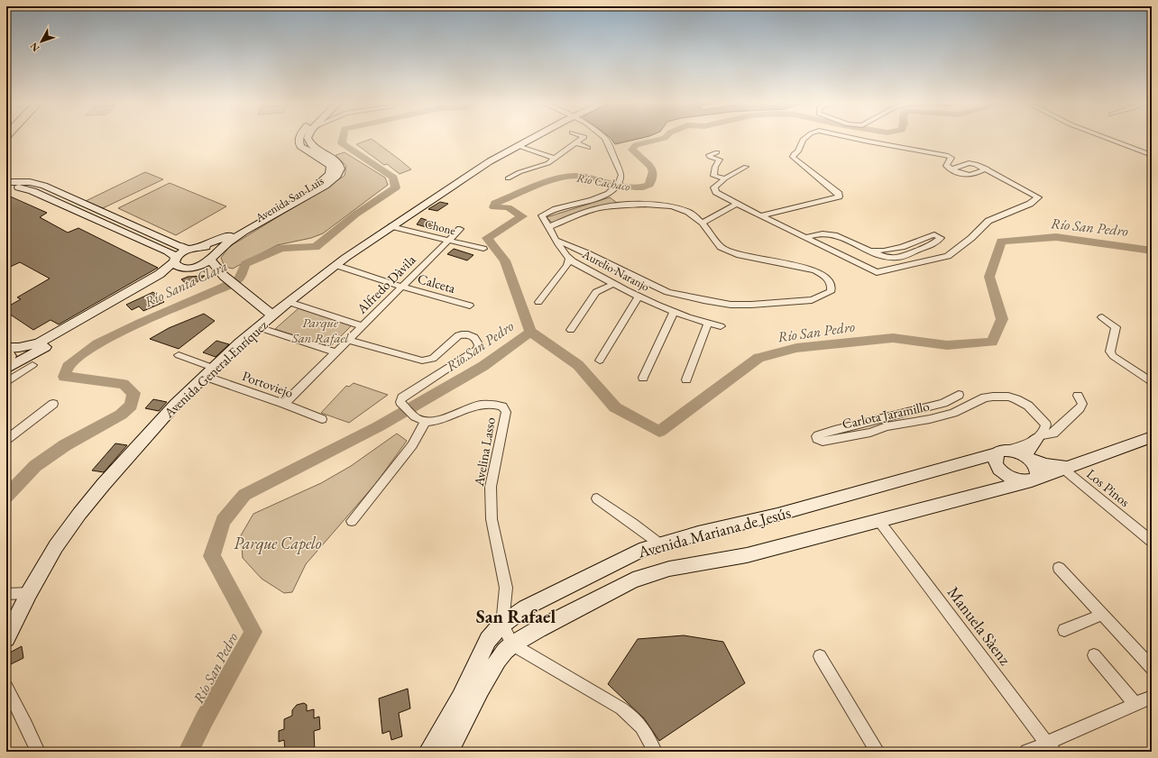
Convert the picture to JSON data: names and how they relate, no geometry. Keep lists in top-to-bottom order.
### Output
{
  "streets": {
    "street": [
      "Avenida San Luis",
      "Chone",
      "Aurelio Naranjo",
      "Calceta",
      "Alfredo Dàvila",
      "Avenida General Enríquez",
      "Portoviejo",
      "Carlota Jaramillo",
      "Avelina Lasso",
      "Los Pinos",
      "Avenida Mariana de Jesús",
      "Manuela Sàenz"
    ]
  },
  "crossings": [
    ["Chone", "Alfredo Dàvila"],
    ["Chone", "Avenida General Enríquez"],
    ["Calceta", "Alfredo Dàvila"],
    ["Calceta", "Avenida General Enríquez"],
    ["Alfredo Dàvila", "Portoviejo"],
    ["Alfredo Dàvila", "Avelina Lasso"],
    ["Avenida General Enríquez", "Portoviejo"],
    ["Avelina Lasso", "Avenida Mariana de Jesús"],
    ["Los Pinos", "Avenida Mariana de Jesús"],
    ["Avenida Mariana de Jesús", "Manuela Sàenz"]
  ],
  "districts": ["San Rafael"],
  "water": ["Río Cachaco", "Río San Pedro", "Río Santa Clara"],
  "parks": ["Parque San Rafael", "Parque Capelo"],
  "north": "bottom left"
}
